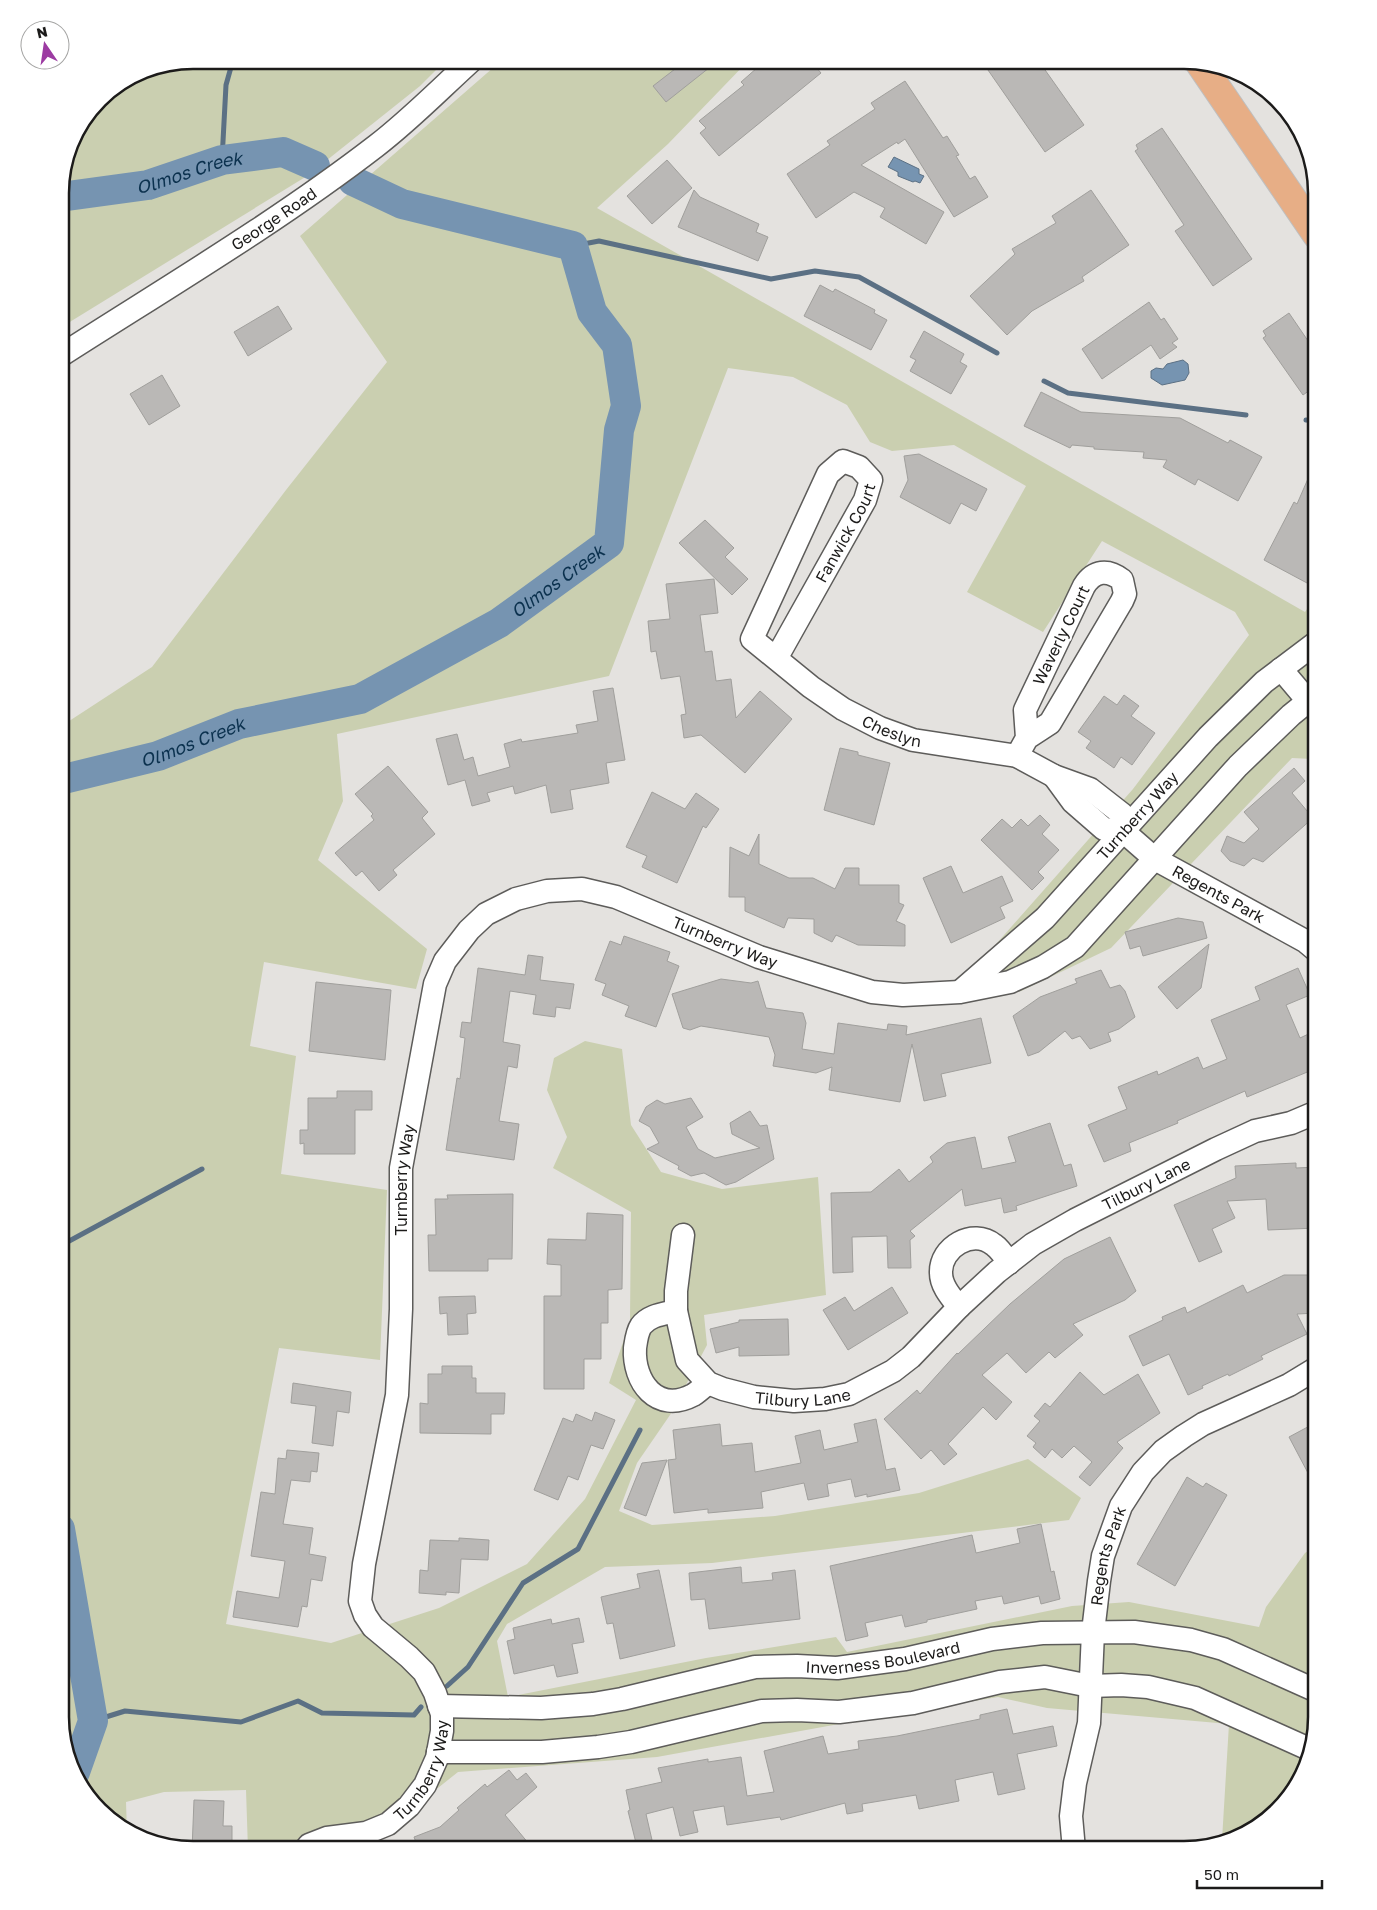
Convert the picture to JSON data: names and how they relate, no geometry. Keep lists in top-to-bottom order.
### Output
{
  "streets": {
    "street": [
      "George Road",
      "Fanwick Court",
      "Waverly Court",
      "Cheslyn",
      "Turnberry Way",
      "Regents Park",
      "Tilbury Lane",
      "Inverness Boulevard"
    ]
  },
  "crossings": [
    ["Fanwick Court", "Cheslyn"],
    ["Waverly Court", "Cheslyn"],
    ["Cheslyn", "Turnberry Way"],
    ["Cheslyn", "Regents Park"],
    ["Turnberry Way", "Regents Park"],
    ["Turnberry Way", "Inverness Boulevard"],
    ["Regents Park", "Inverness Boulevard"]
  ],
  "water": ["Olmos Creek"],
  "scale_bar": "50 m",
  "north": "top"
}
